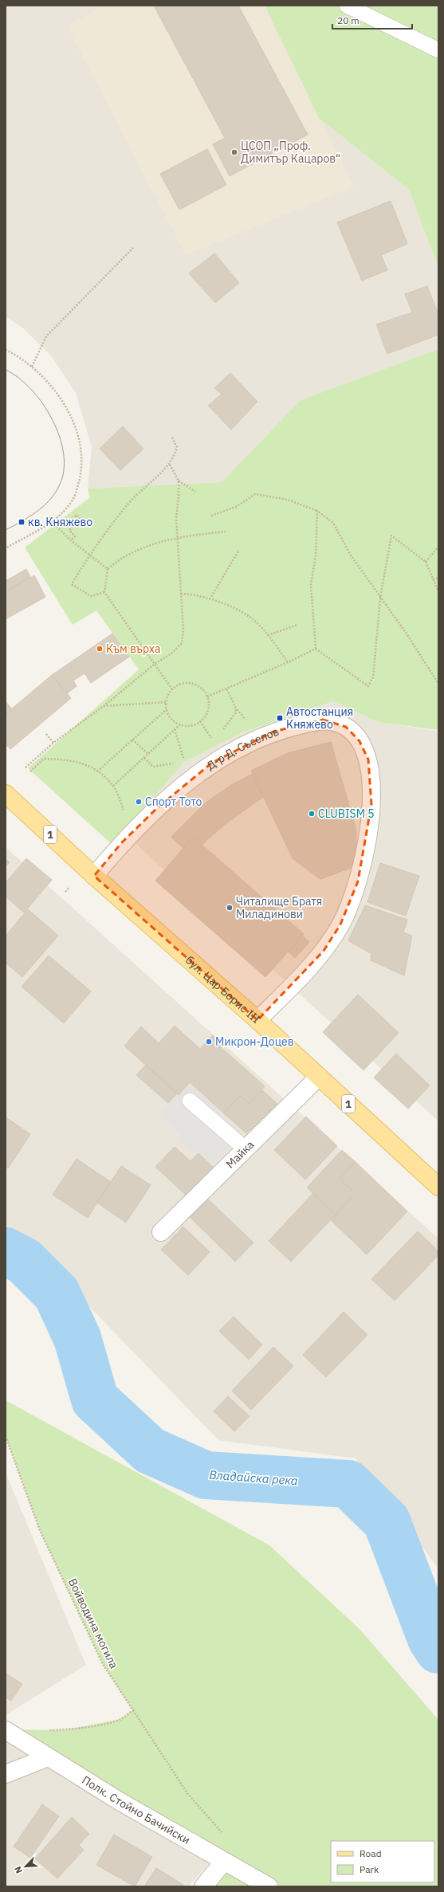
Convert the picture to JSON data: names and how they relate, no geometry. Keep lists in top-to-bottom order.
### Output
{
  "streets": {
    "main road": ["1", "бул. Цар Борис III"],
    "street": ["Д-р Д. Съселов", "Майка", "Полк. Стойно Бачийски"],
    "path": ["Войводина могила"]
  },
  "crossings": [
    ["Д-р Д. Съселов", "бул. Цар Борис III"],
    ["бул. Цар Борис III", "Майка"]
  ],
  "water": ["Владайска река"],
  "places": {
    "other": [
      "ЦСОП „Проф. Димитър Кацаров“",
      "Към върха",
      "Спорт Тото",
      "CLUBISM 5",
      "Читалище Братя Миладинови",
      "Микрон-Доцев"
    ],
    "transit": ["кв. Княжево", "Автостанция Княжево"]
  },
  "legend": ["Road", "Park"],
  "scale_bar": "20 m",
  "north": "bottom left"
}
